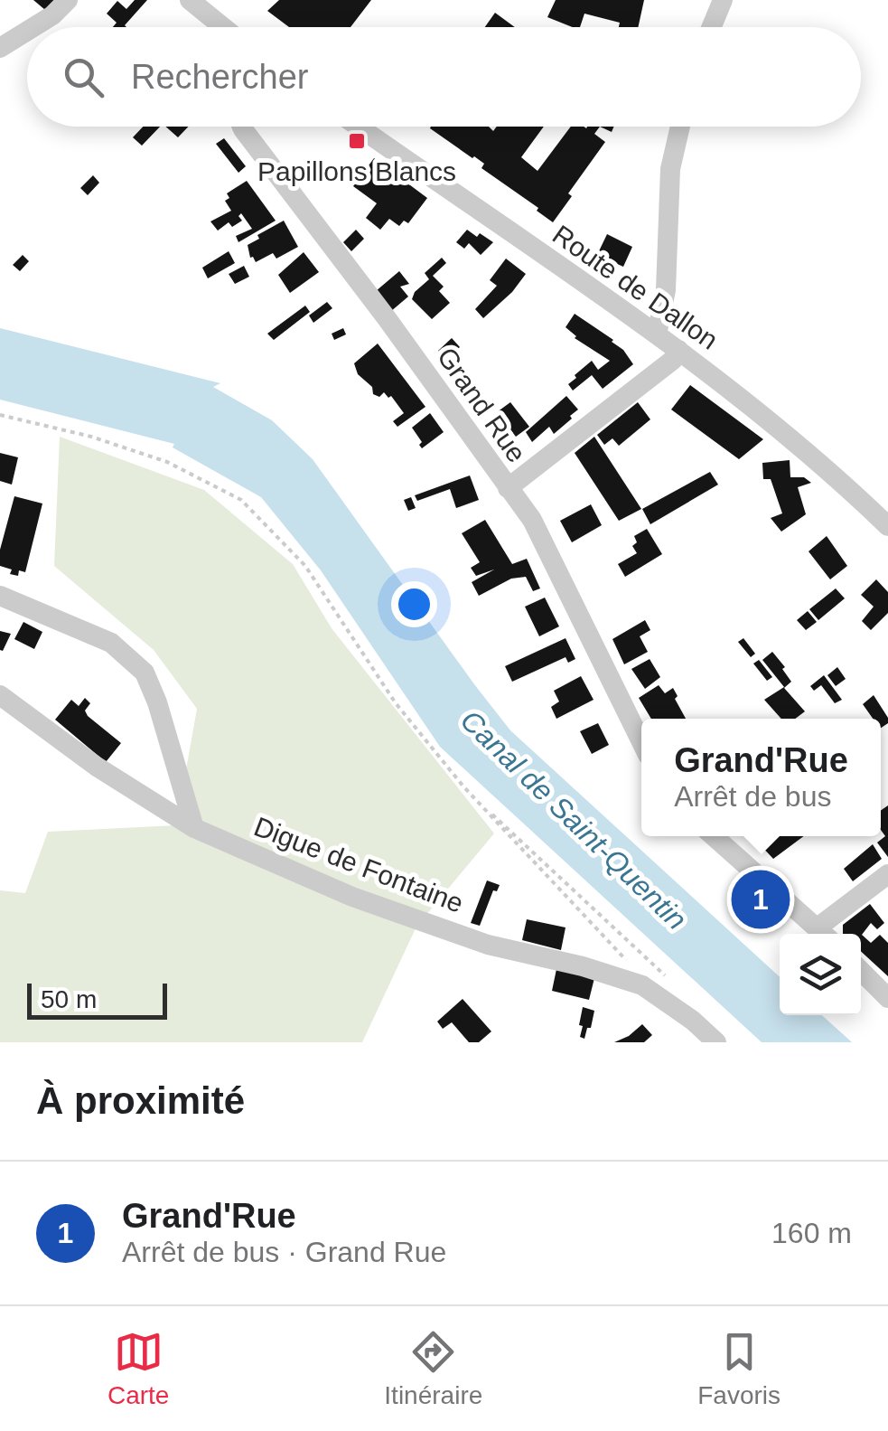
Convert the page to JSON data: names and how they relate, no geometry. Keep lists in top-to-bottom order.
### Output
{
  "streets": {
    "street": ["Route de Dallon", "Grand Rue", "Digue de Fontaine"]
  },
  "water": ["Canal de Saint-Quentin"],
  "places": {
    "transit": ["Papillons Blancs"]
  },
  "scale_bar": "50 m",
  "page": {
    "search": "Rechercher",
    "popup": ["Grand'Rue", "Arrêt de bus"],
    "pins": "1",
    "scale": "50 m",
    "heading": "À proximité",
    "list": [
      {
        "mark": "1",
        "name": "Grand'Rue",
        "note": "Arrêt de bus · Grand Rue",
        "value": "160 m"
      }
    ],
    "nav": ["Carte", "Itinéraire", "Favoris"]
  }
}
